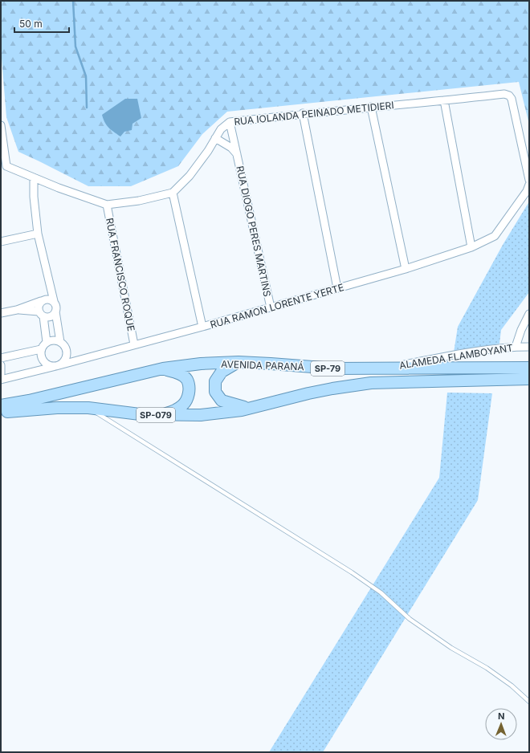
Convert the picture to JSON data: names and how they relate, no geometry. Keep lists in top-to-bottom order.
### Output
{
  "streets": {
    "main road": ["AVENIDA PARANÁ", "SP-79", "SP-079"],
    "street": [
      "RUA IOLANDA PEINADO METIDIERI",
      "RUA DIOGO PERES MARTINS",
      "RUA FRANCISCO ROQUE",
      "RUA RAMON LORENTE YERTE",
      "ALAMEDA FLAMBOYANT"
    ]
  },
  "crossings": [
    ["RUA IOLANDA PEINADO METIDIERI", "RUA DIOGO PERES MARTINS"],
    ["RUA DIOGO PERES MARTINS", "RUA RAMON LORENTE YERTE"],
    ["RUA FRANCISCO ROQUE", "RUA RAMON LORENTE YERTE"],
    ["ALAMEDA FLAMBOYANT", "AVENIDA PARANÁ"],
    ["SP-79", "SP-079"]
  ],
  "scale_bar": "50 m",
  "north": "top"
}
